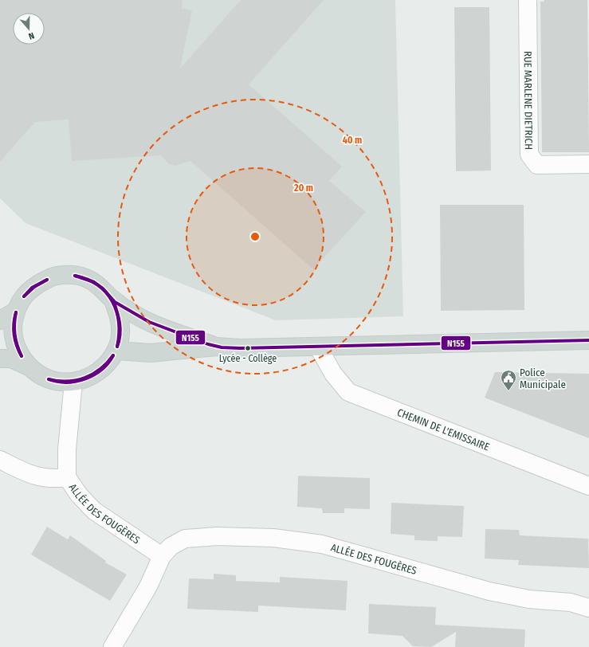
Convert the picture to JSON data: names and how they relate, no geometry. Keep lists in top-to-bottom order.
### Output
{
  "streets": {
    "street": ["RUE MARLENE DIETRICH", "CHEMIN DE L'EMISSAIRE", "ALLÉE DES FOUGÈRES"]
  },
  "places": {
    "other": ["Lycée - Collège"],
    "public building": ["Police Municipale"]
  },
  "lines": ["transit line N155"],
  "north": "bottom",
  "rings": ["40 m", "20 m"]
}
